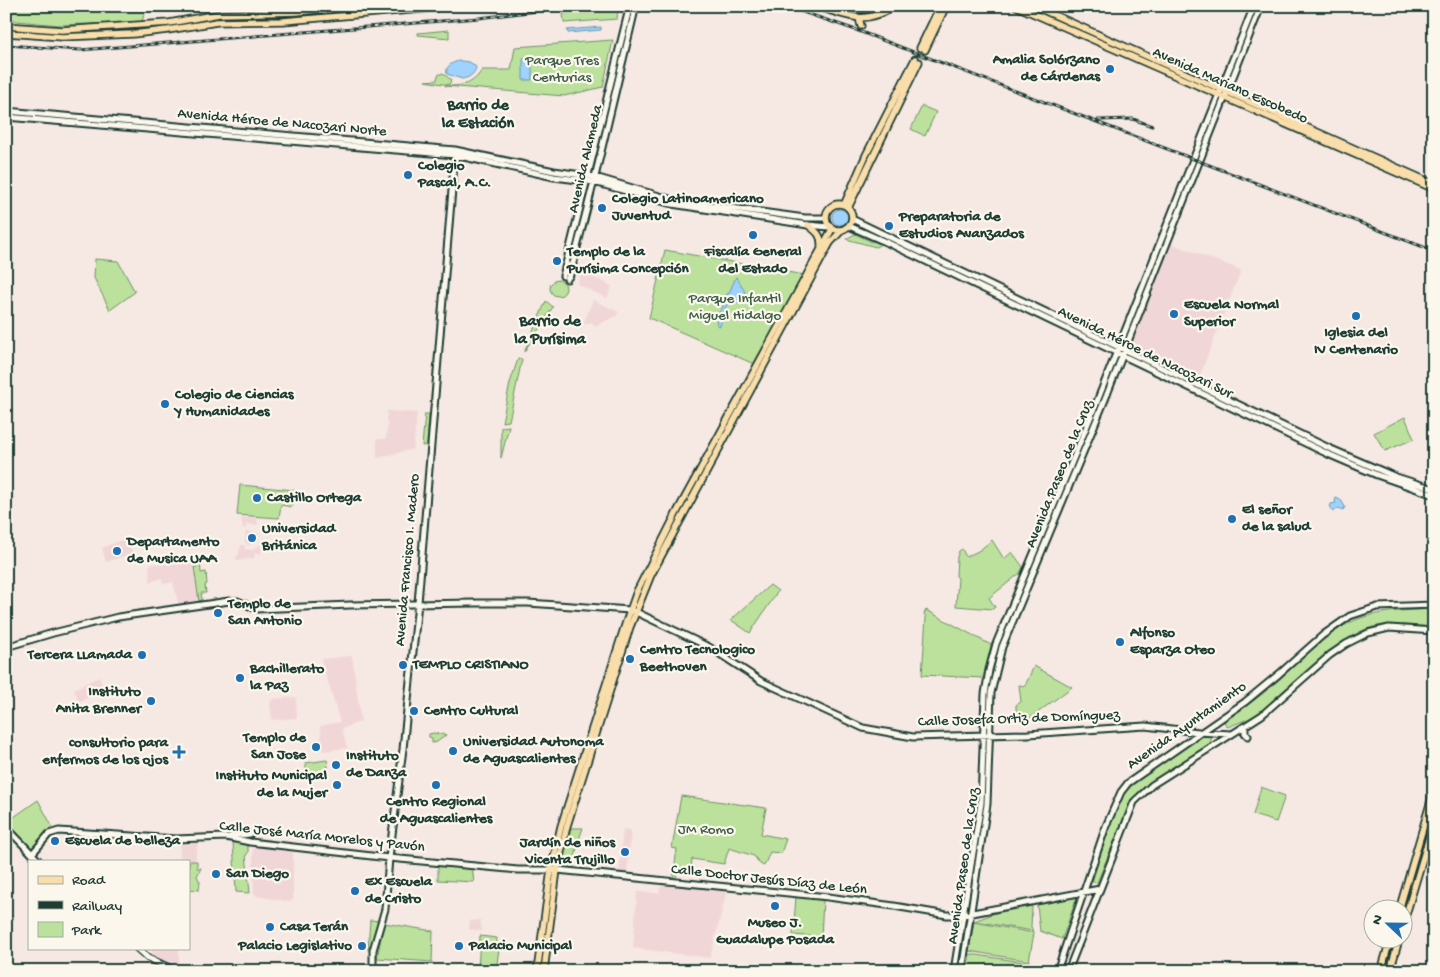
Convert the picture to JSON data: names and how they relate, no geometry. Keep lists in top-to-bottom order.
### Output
{
  "streets": {
    "main road": [
      "Avenida Mariano Escobedo",
      "Avenida Héroe de Nacozari Norte",
      "Avenida Alameda",
      "Avenida Héroe de Nacozari Sur",
      "Avenida Paseo de la Cruz",
      "Avenida Francisco I. Madero",
      "Calle Josefa Ortiz de Domínguez",
      "Avenida Ayuntamiento",
      "Calle José María Morelos y Pavón",
      "Calle Doctor Jesús Díaz de León"
    ]
  },
  "crossings": [
    ["Avenida Mariano Escobedo", "Avenida Paseo de la Cruz"],
    ["Avenida Héroe de Nacozari Norte", "Avenida Alameda"],
    ["Avenida Héroe de Nacozari Norte", "Avenida Francisco I. Madero"],
    ["Avenida Héroe de Nacozari Sur", "Avenida Paseo de la Cruz"],
    ["Avenida Paseo de la Cruz", "Calle Josefa Ortiz de Domínguez"],
    ["Avenida Paseo de la Cruz", "Calle Doctor Jesús Díaz de León"],
    ["Avenida Francisco I. Madero", "Calle Josefa Ortiz de Domínguez"],
    ["Avenida Francisco I. Madero", "Calle José María Morelos y Pavón"],
    ["Calle Josefa Ortiz de Domínguez", "Avenida Ayuntamiento"],
    ["Avenida Ayuntamiento", "Calle Doctor Jesús Díaz de León"],
    ["Calle José María Morelos y Pavón", "Calle Doctor Jesús Díaz de León"]
  ],
  "districts": ["Barrio de la Estación", "Barrio de la Purísima"],
  "parks": ["Parque Tres Centurias", "Parque Infantil Miguel Hidalgo", "JM Romo"],
  "places": {
    "other": [
      "Amalia Solórzano de Cárdenas",
      "Colegio Pascal, A.C.",
      "Colegio Latinoamericano Juventud",
      "Preparatoria de Estudios Avanzados",
      "Fiscalía General del Estado",
      "Templo de la Purísima Concepción",
      "Escuela Normal Superior",
      "Iglesia del IV Centenario",
      "Colegio de Ciencias Y Humanidades",
      "Castillo Ortega",
      "El señor de la salud",
      "Universidad Británica",
      "Departamento de Musica UAA",
      "Templo de San Antonio",
      "Alfonso Esparza Oteo",
      "Tercera LLamada",
      "Centro Tecnologico Beethoven",
      "TEMPLO CRISTIANO",
      "Bachillerato la Paz",
      "Instituto Anita Brenner",
      "Centro Cultural",
      "Templo de San Jose",
      "Universidad Autonoma de Aguascalientes",
      "Instituto de Danza",
      "Instituto Municipal de la Mujer",
      "Centro Regional de Aguascalientes",
      "Escuela de belleza",
      "Jardín de niños Vicenta Trujillo",
      "San Diego",
      "Ex Escuela de Cristo",
      "Museo J. Guadalupe Posada",
      "Casa Terán",
      "Palacio Legislativo",
      "Palacio Municipal"
    ],
    "health": ["consultorio para enfermos de los ojos"]
  },
  "legend": ["Road", "Railway", "Park"],
  "north": "left"
}
